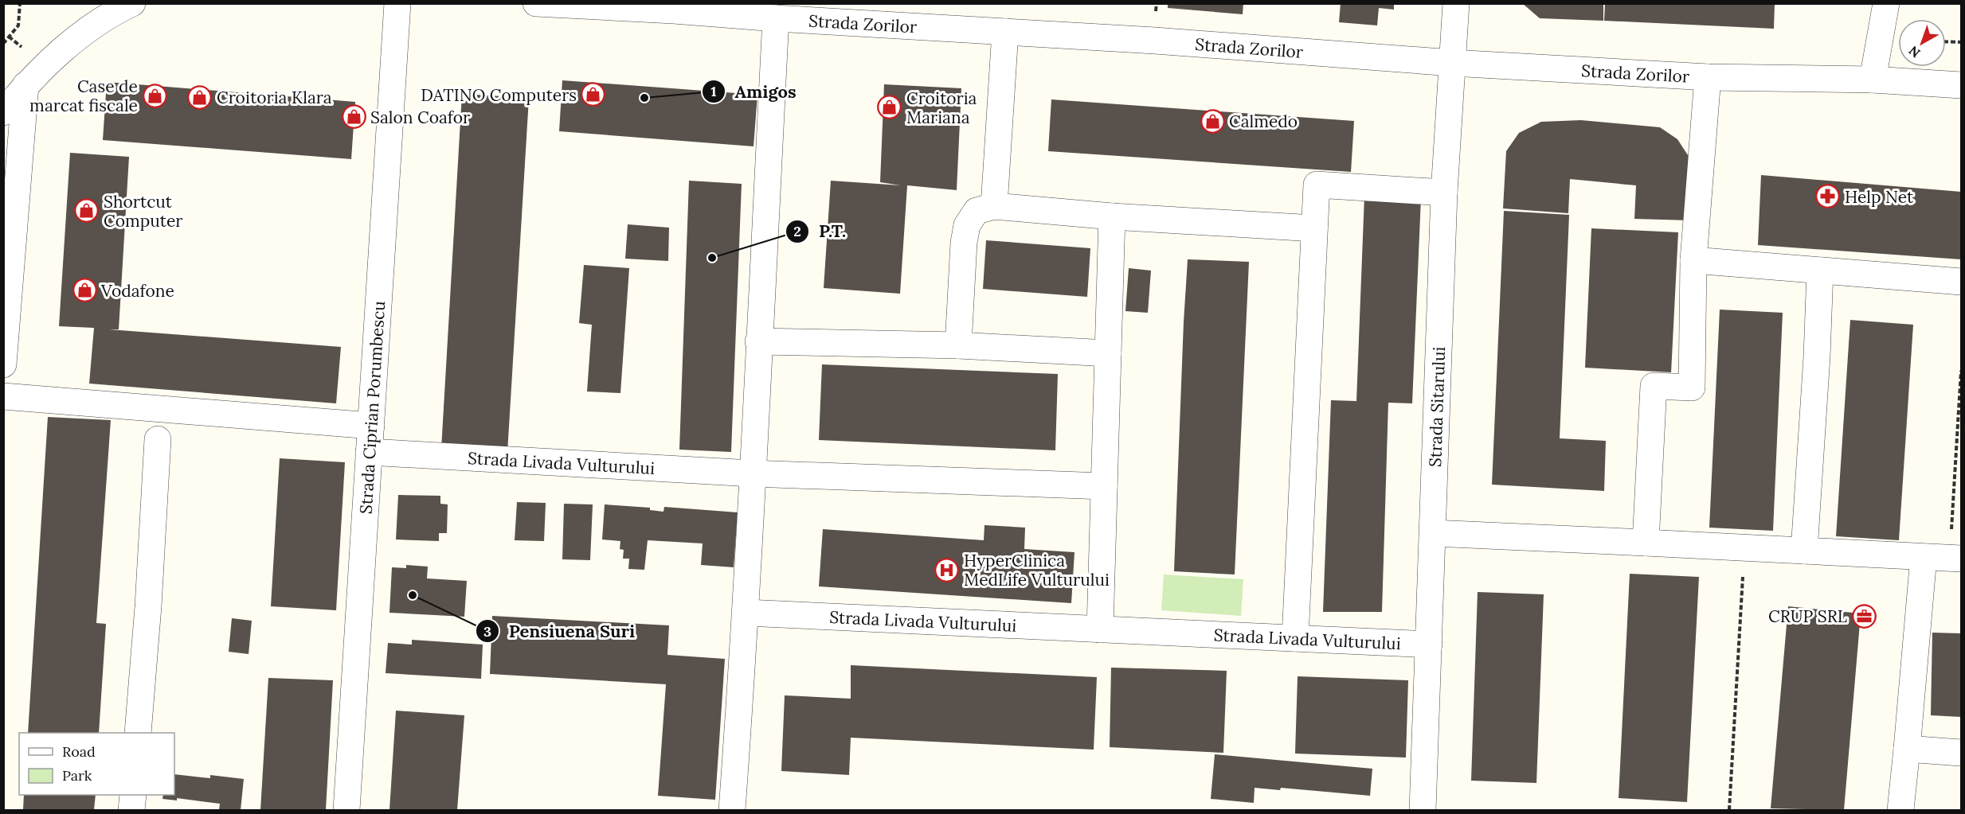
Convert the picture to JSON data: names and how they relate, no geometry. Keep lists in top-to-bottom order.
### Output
{
  "streets": {
    "street": [
      "Strada Zorilor",
      "Strada Ciprian Porumbescu",
      "Strada Sitarului",
      "Strada Livada Vulturului"
    ]
  },
  "crossings": [
    ["Strada Zorilor", "Strada Sitarului"],
    ["Strada Ciprian Porumbescu", "Strada Livada Vulturului"],
    ["Strada Sitarului", "Strada Livada Vulturului"]
  ],
  "places": {
    "shop": [
      "DATINO Computers",
      "Case de marcat fiscale",
      "Croitoria Klara",
      "Croitoria Mariana",
      "Salon Coafor",
      "Calmedo",
      "Shortcut Computer",
      "Vodafone"
    ],
    "other": ["Amigos", "P.T.", "Pensiuena Suri"],
    "pharmacy": ["Help Net"],
    "hospital": ["HyperClinica MedLife Vulturului"],
    "office": ["CRUP SRL"]
  },
  "legend": ["Road", "Park"],
  "north": "bottom left"
}
